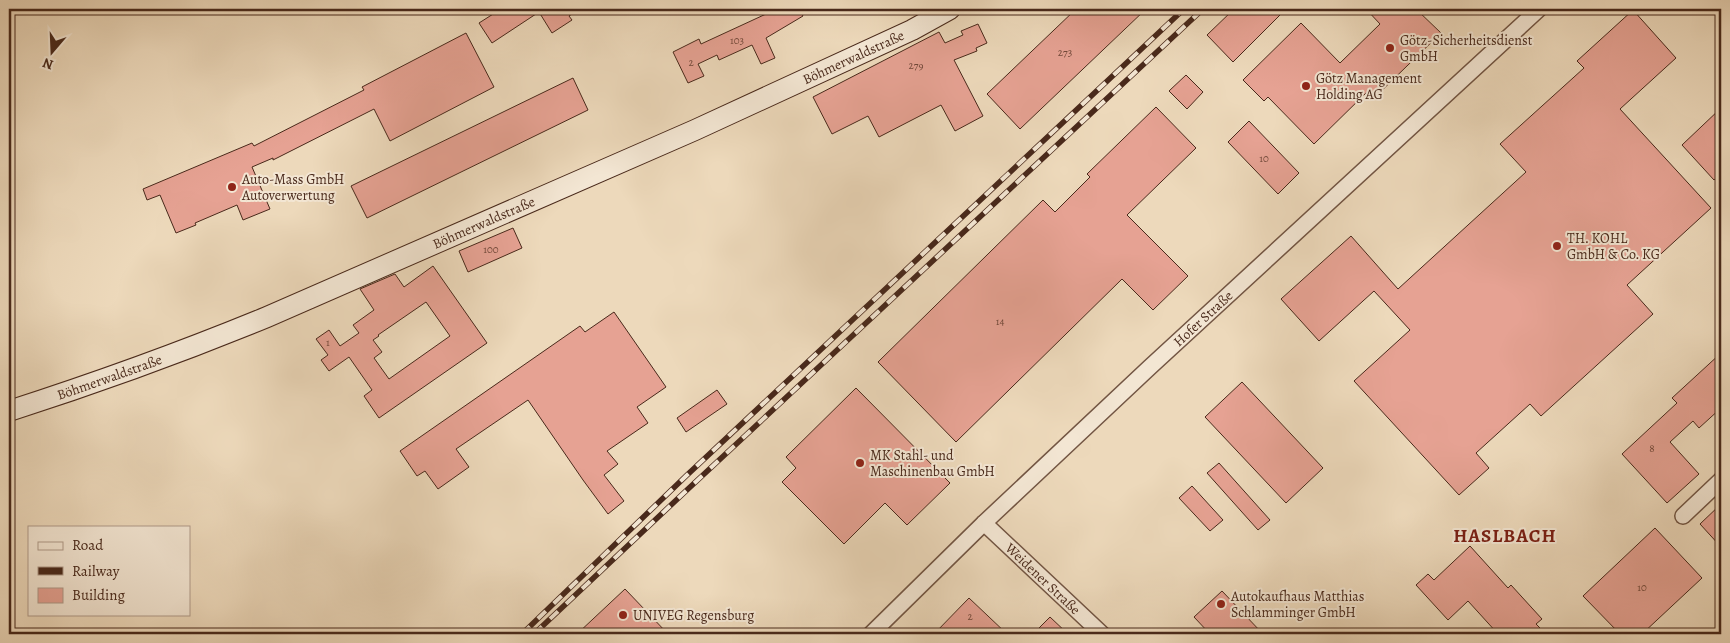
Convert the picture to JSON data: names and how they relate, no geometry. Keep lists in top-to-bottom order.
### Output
{
  "streets": {
    "street": ["Böhmerwaldstraße", "Hofer Straße", "Weidener Straße"]
  },
  "crossings": [
    ["Hofer Straße", "Weidener Straße"]
  ],
  "districts": ["HASLBACH"],
  "places": [
    "Götz-Sicherheitsdienst GmbH",
    "Götz Management Holding AG",
    "Auto-Mass GmbH Autoverwertung",
    "TH. KOHL GmbH & Co. KG",
    "MK Stahl- und Maschinenbau GmbH",
    "Autokaufhaus Matthias Schlamminger GmbH",
    "UNIVEG Regensburg"
  ],
  "house_numbers": [
    "103",
    "273",
    "2",
    "279",
    "10",
    "100",
    "14",
    "1",
    "8",
    "10",
    "2"
  ],
  "legend": ["Road", "Railway", "Building"],
  "north": "bottom"
}
